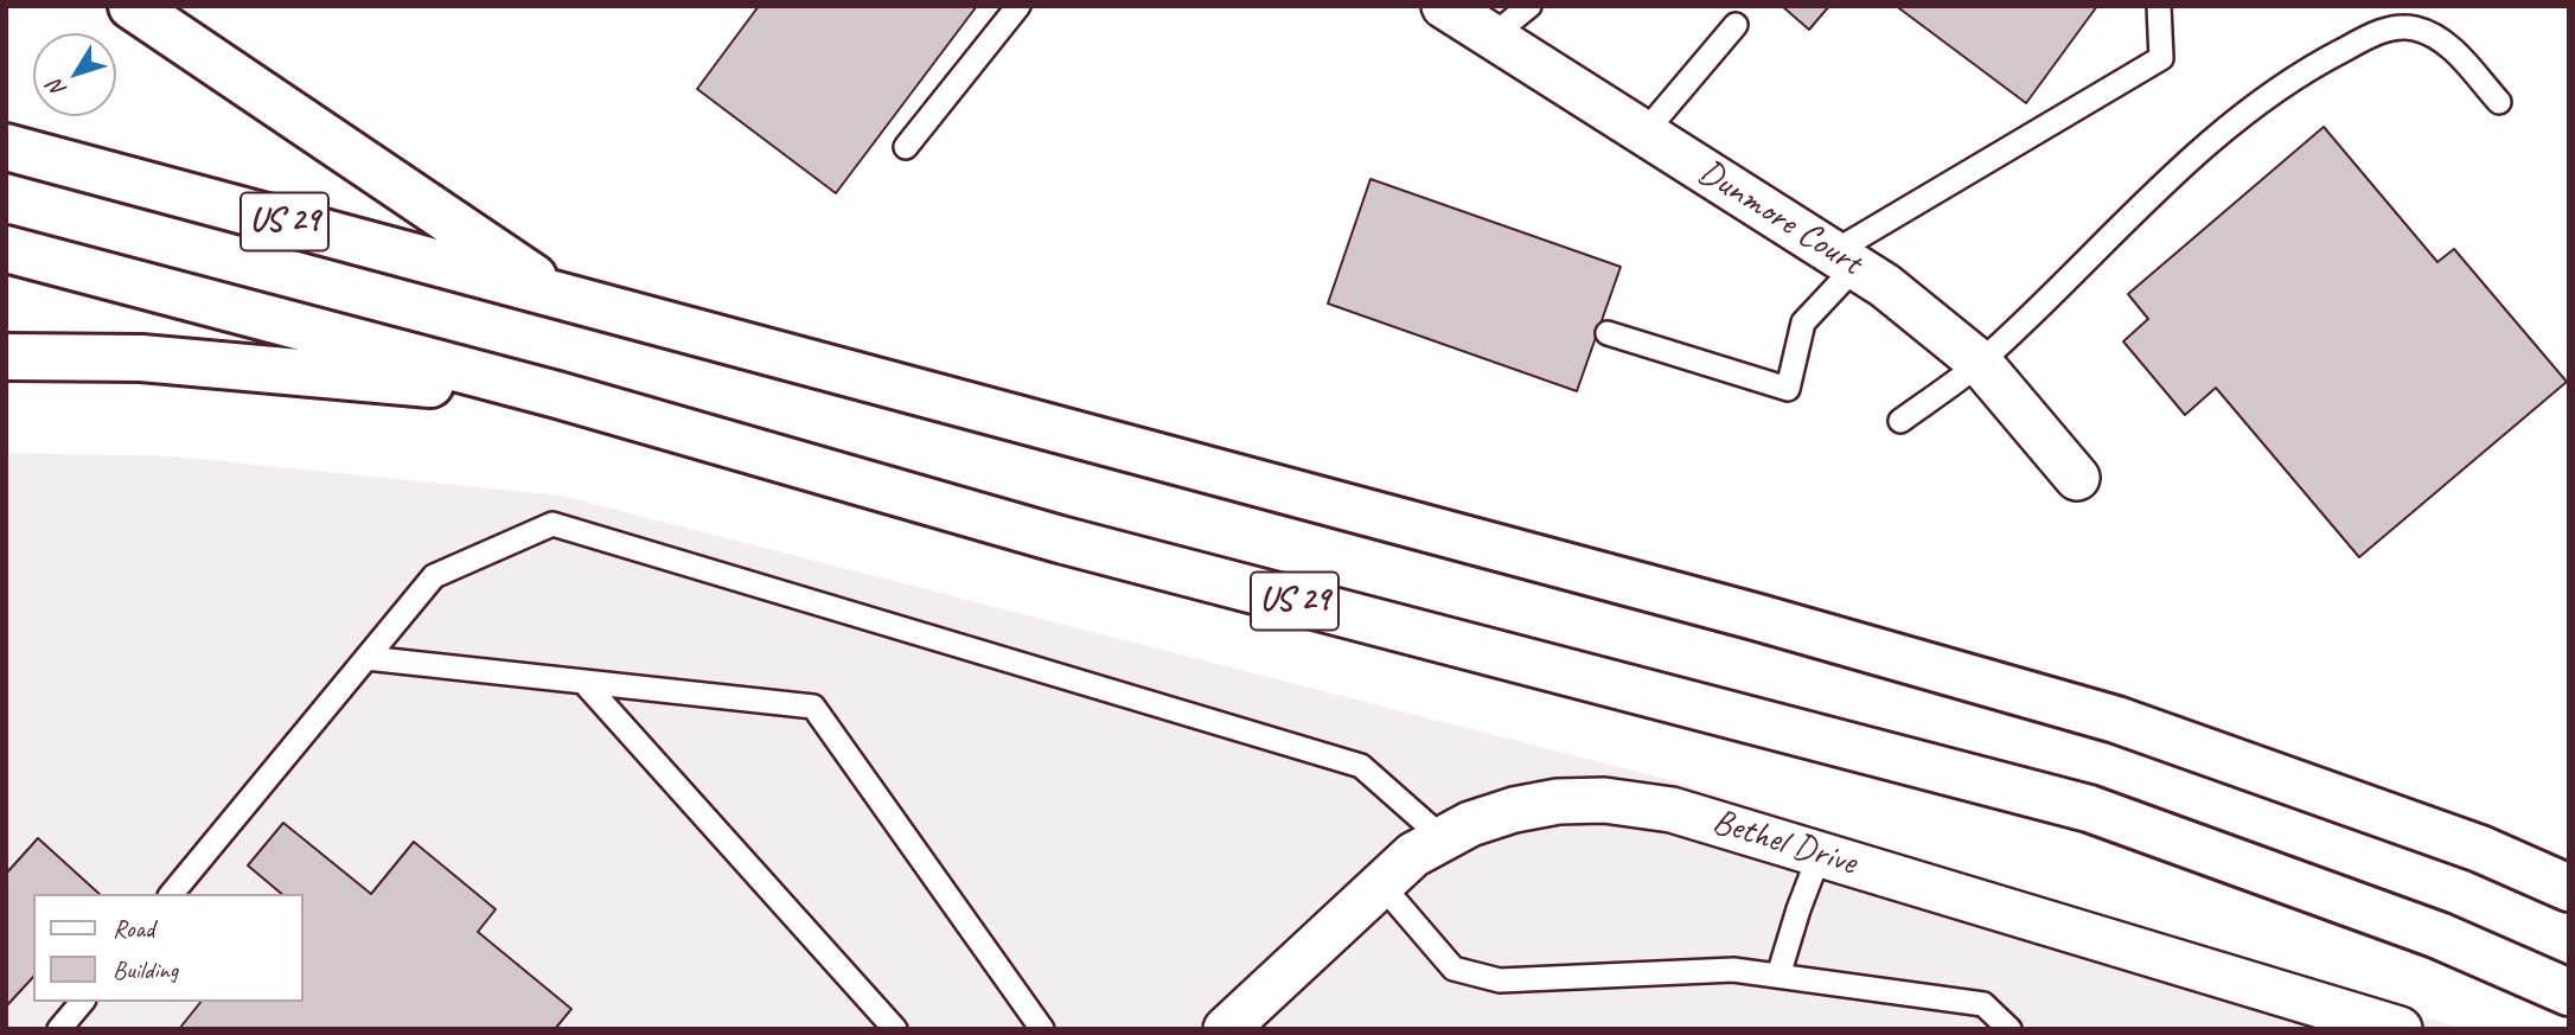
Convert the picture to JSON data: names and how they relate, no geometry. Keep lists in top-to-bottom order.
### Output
{
  "streets": {
    "highway": ["US 29"],
    "street": ["Dunmore Court", "Bethel Drive"]
  },
  "legend": ["Road", "Building"],
  "north": "bottom left"
}
